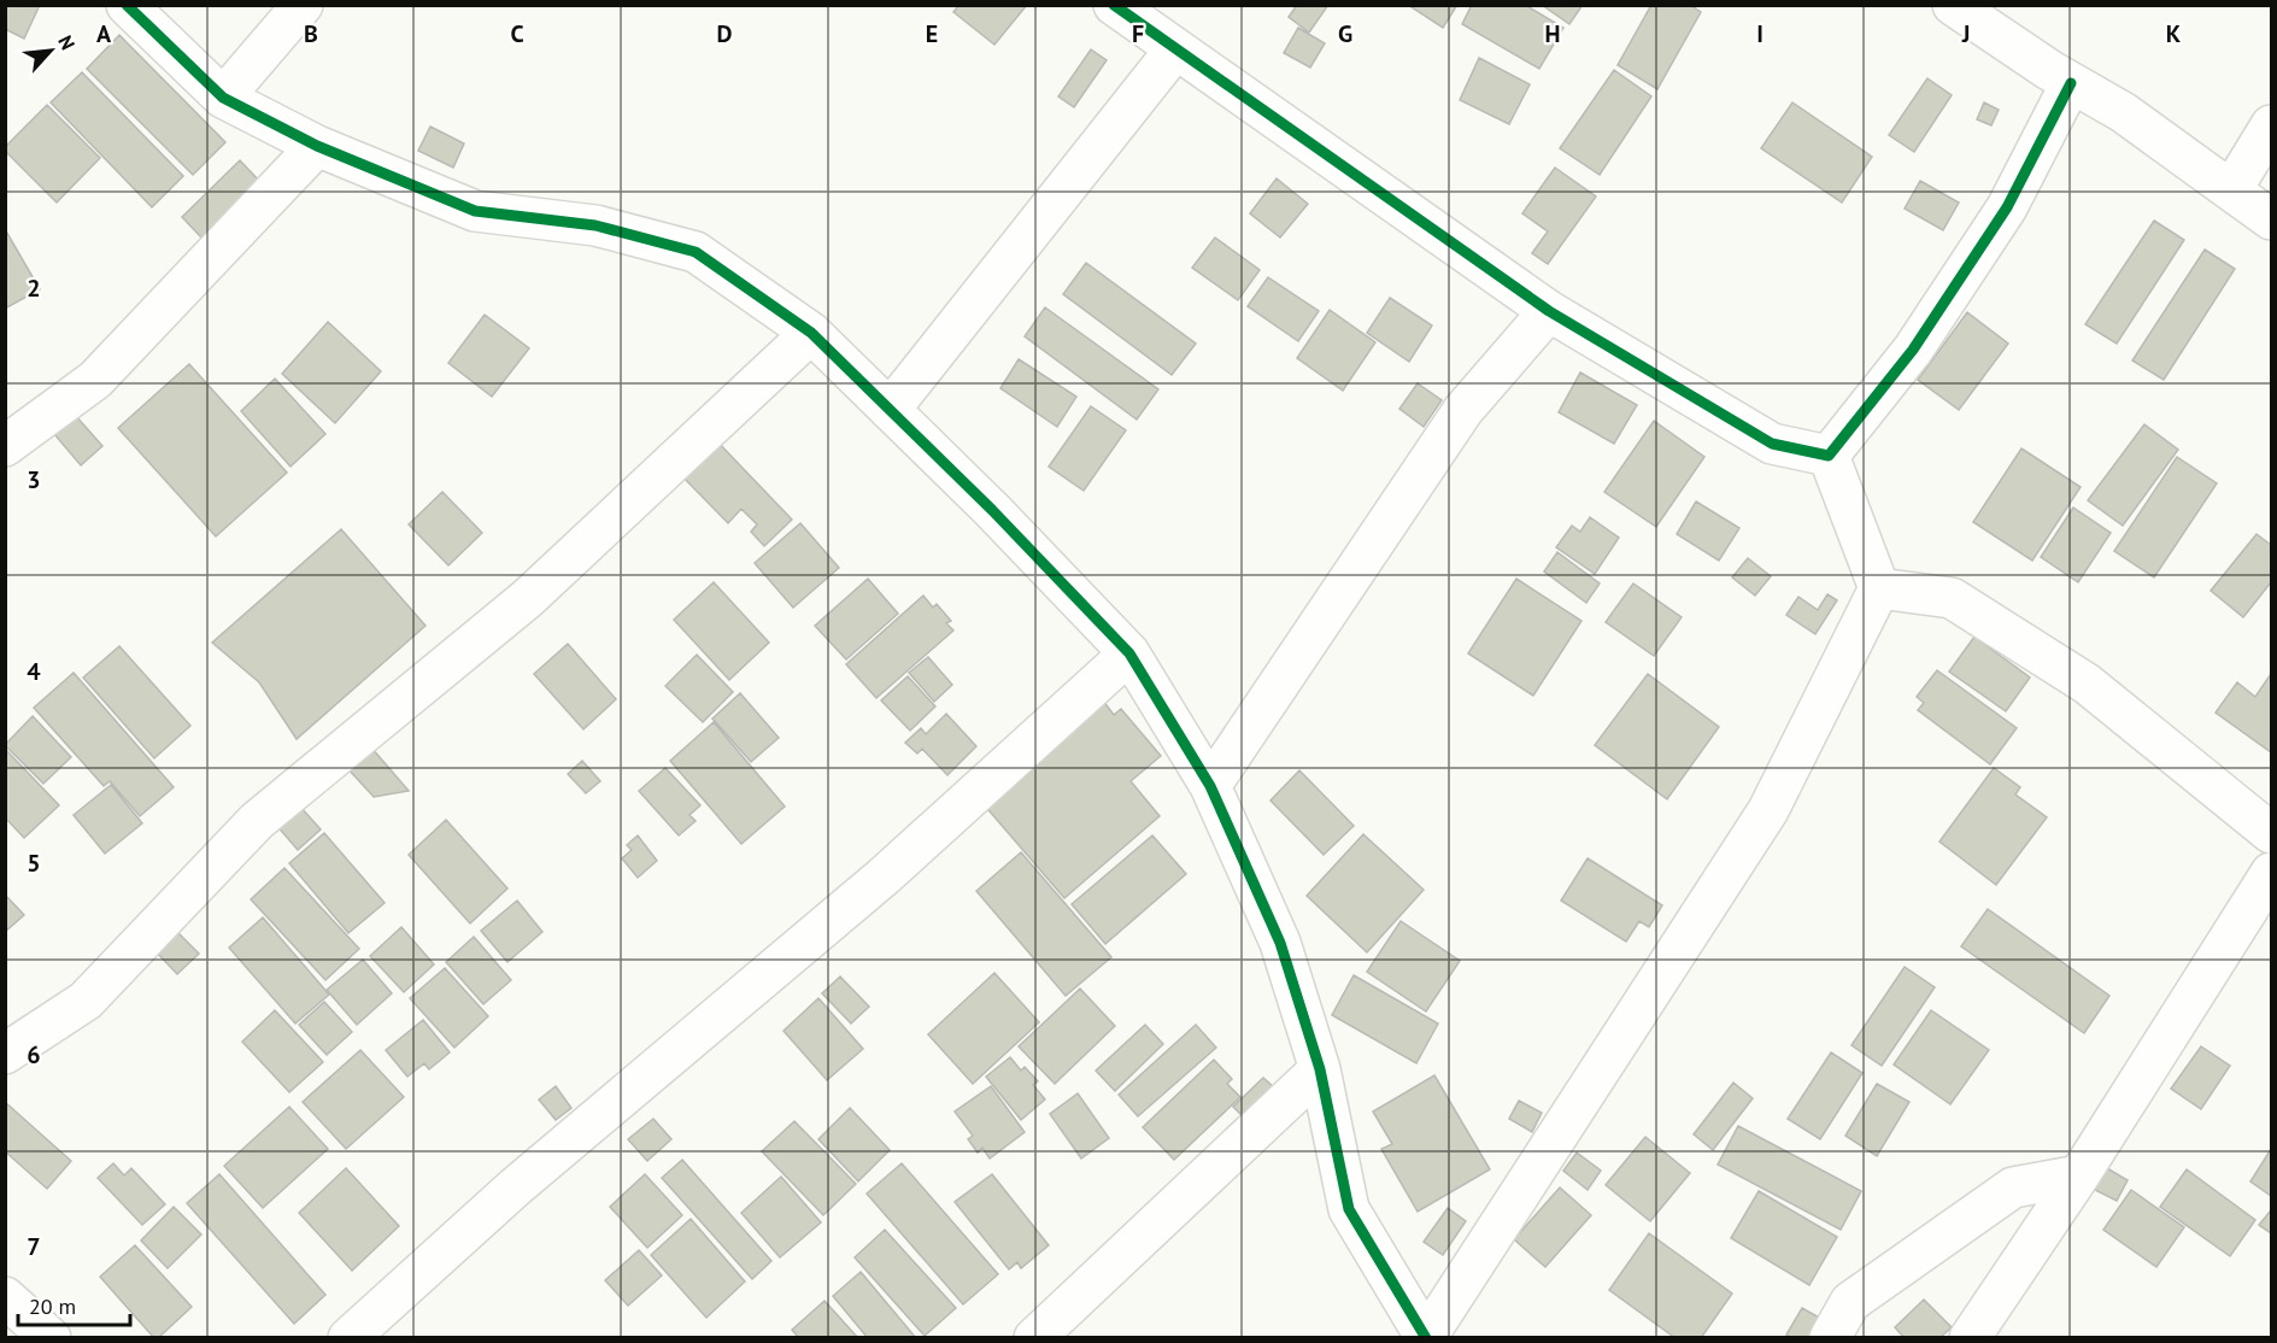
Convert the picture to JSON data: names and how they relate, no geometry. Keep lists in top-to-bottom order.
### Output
{
  "scale_bar": "20 m",
  "north": "top right",
  "grid": {
    "columns": [
      "A",
      "B",
      "C",
      "D",
      "E",
      "F",
      "G",
      "H",
      "I",
      "J",
      "K"
    ],
    "rows": [
      "2",
      "3",
      "4",
      "5",
      "6",
      "7"
    ]
  }
}
